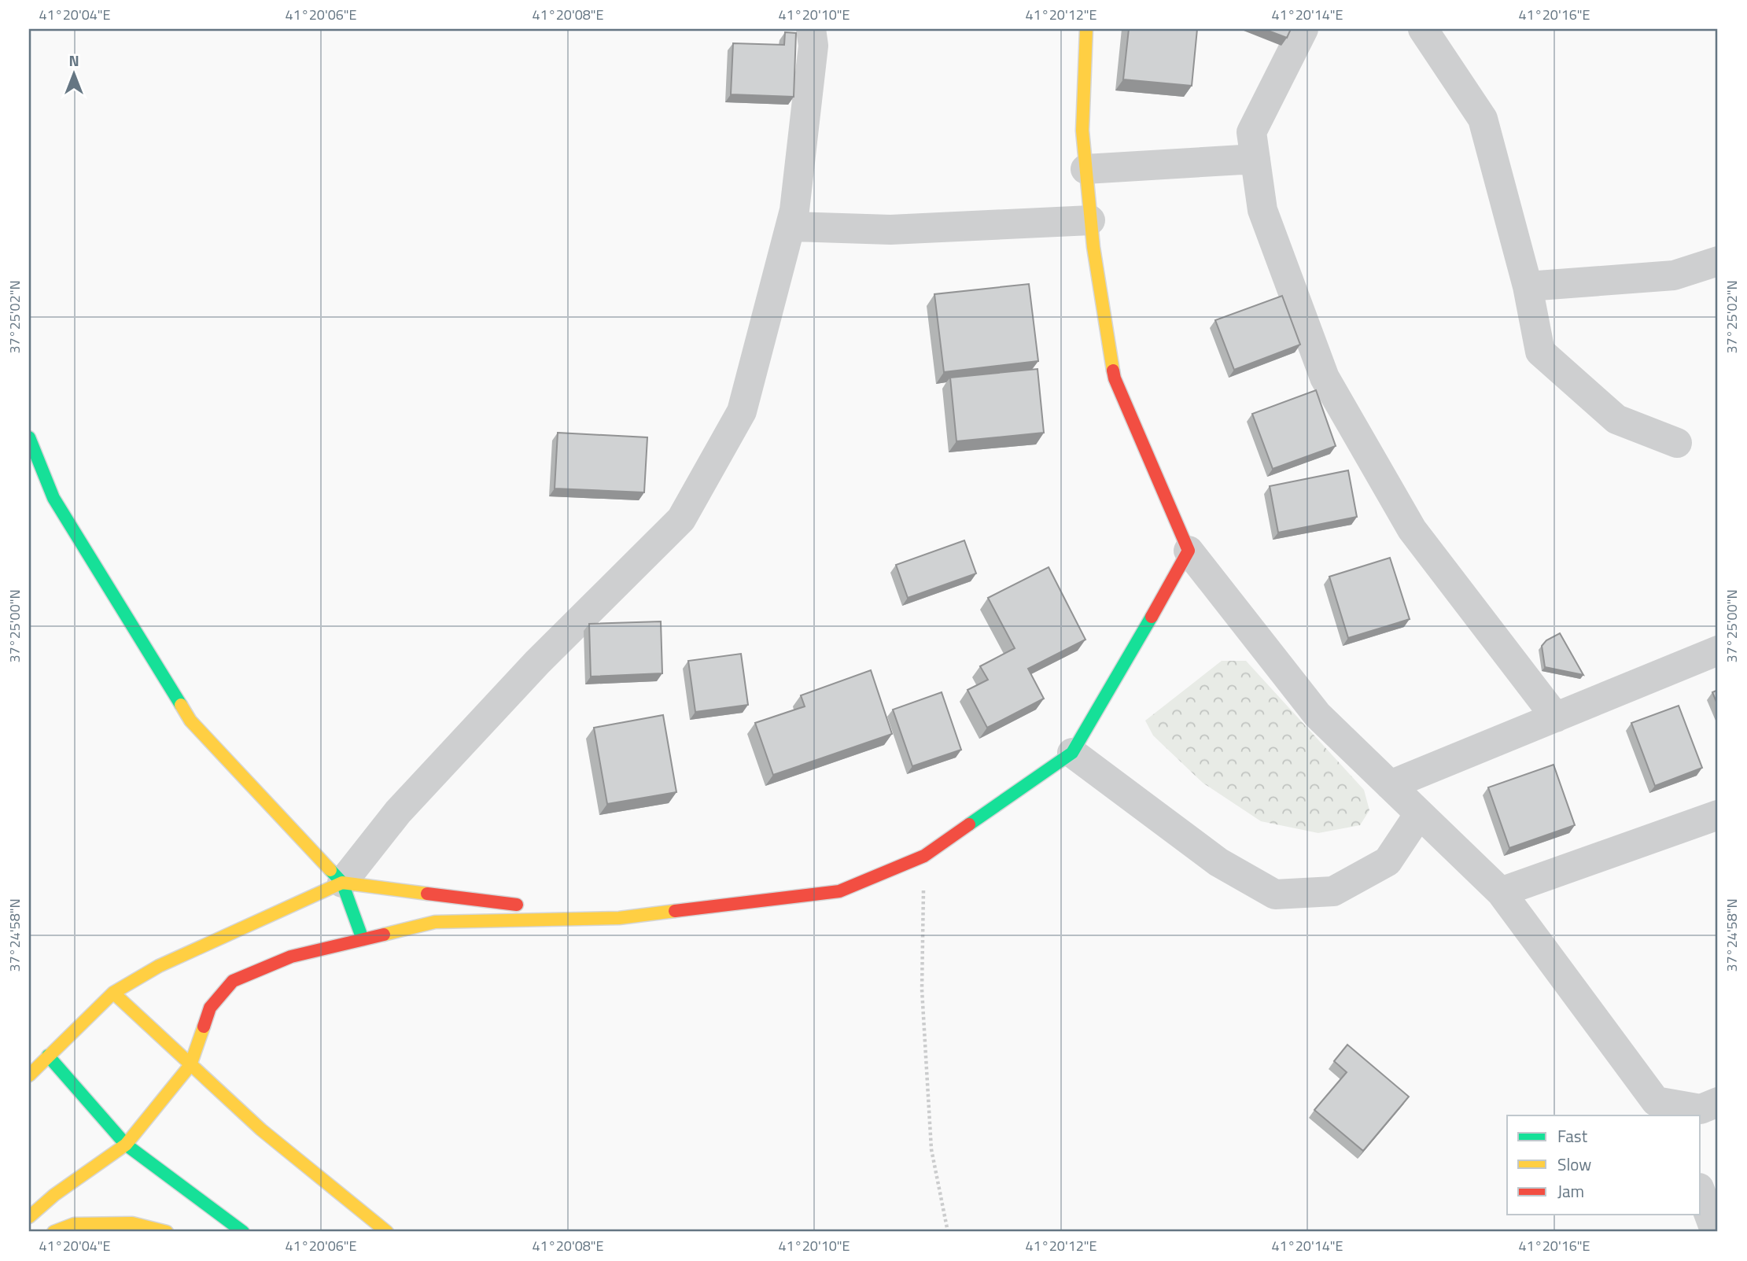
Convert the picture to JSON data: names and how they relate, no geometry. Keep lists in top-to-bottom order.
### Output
{
  "legend": ["Fast", "Slow", "Jam"],
  "north": "top",
  "coordinates": [
    "41°20'04\"E",
    "41°20'06\"E",
    "41°20'08\"E",
    "41°20'10\"E",
    "41°20'12\"E",
    "41°20'14\"E",
    "41°20'16\"E",
    "37°25'02\"N",
    "37°25'00\"N",
    "37°24'58\"N"
  ]
}
